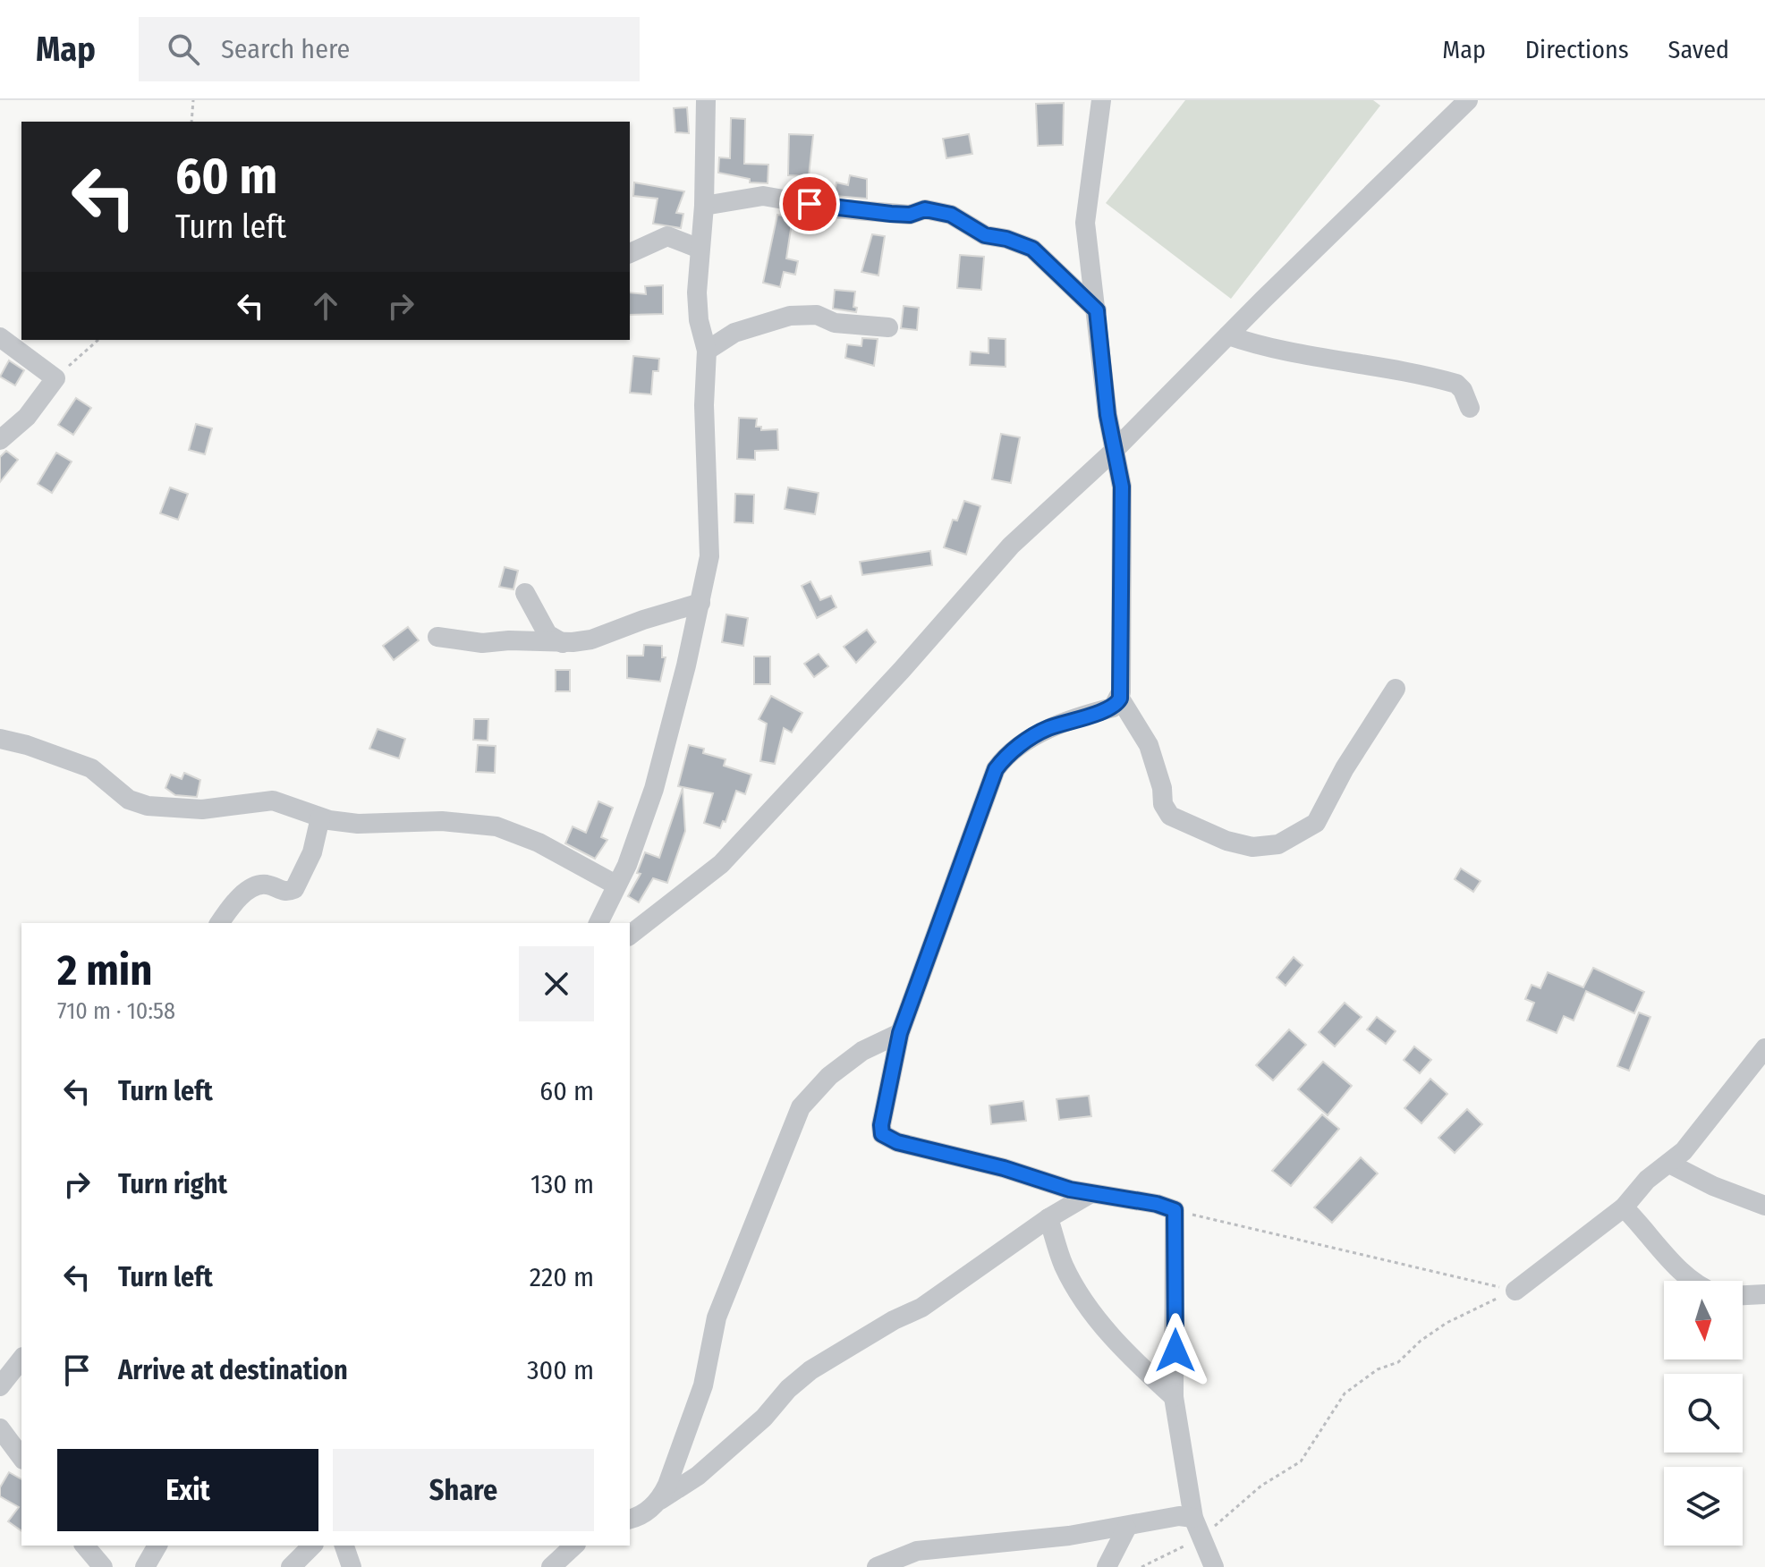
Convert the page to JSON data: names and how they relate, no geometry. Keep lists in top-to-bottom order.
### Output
{
  "north": "bottom",
  "page": {
    "header": "Map",
    "search": "Search here",
    "nav": ["Map", "Directions", "Saved"],
    "turn": ["60 m", "Turn left"],
    "heading": ["2 min", "710 m · 10:58"],
    "list": [
      {
        "name": "Turn left",
        "value": "60 m"
      },
      {
        "name": "Turn right",
        "value": "130 m"
      },
      {
        "name": "Turn left",
        "value": "220 m"
      },
      {
        "name": "Arrive at destination",
        "value": "300 m"
      }
    ],
    "buttons": ["Exit", "Share"]
  }
}
